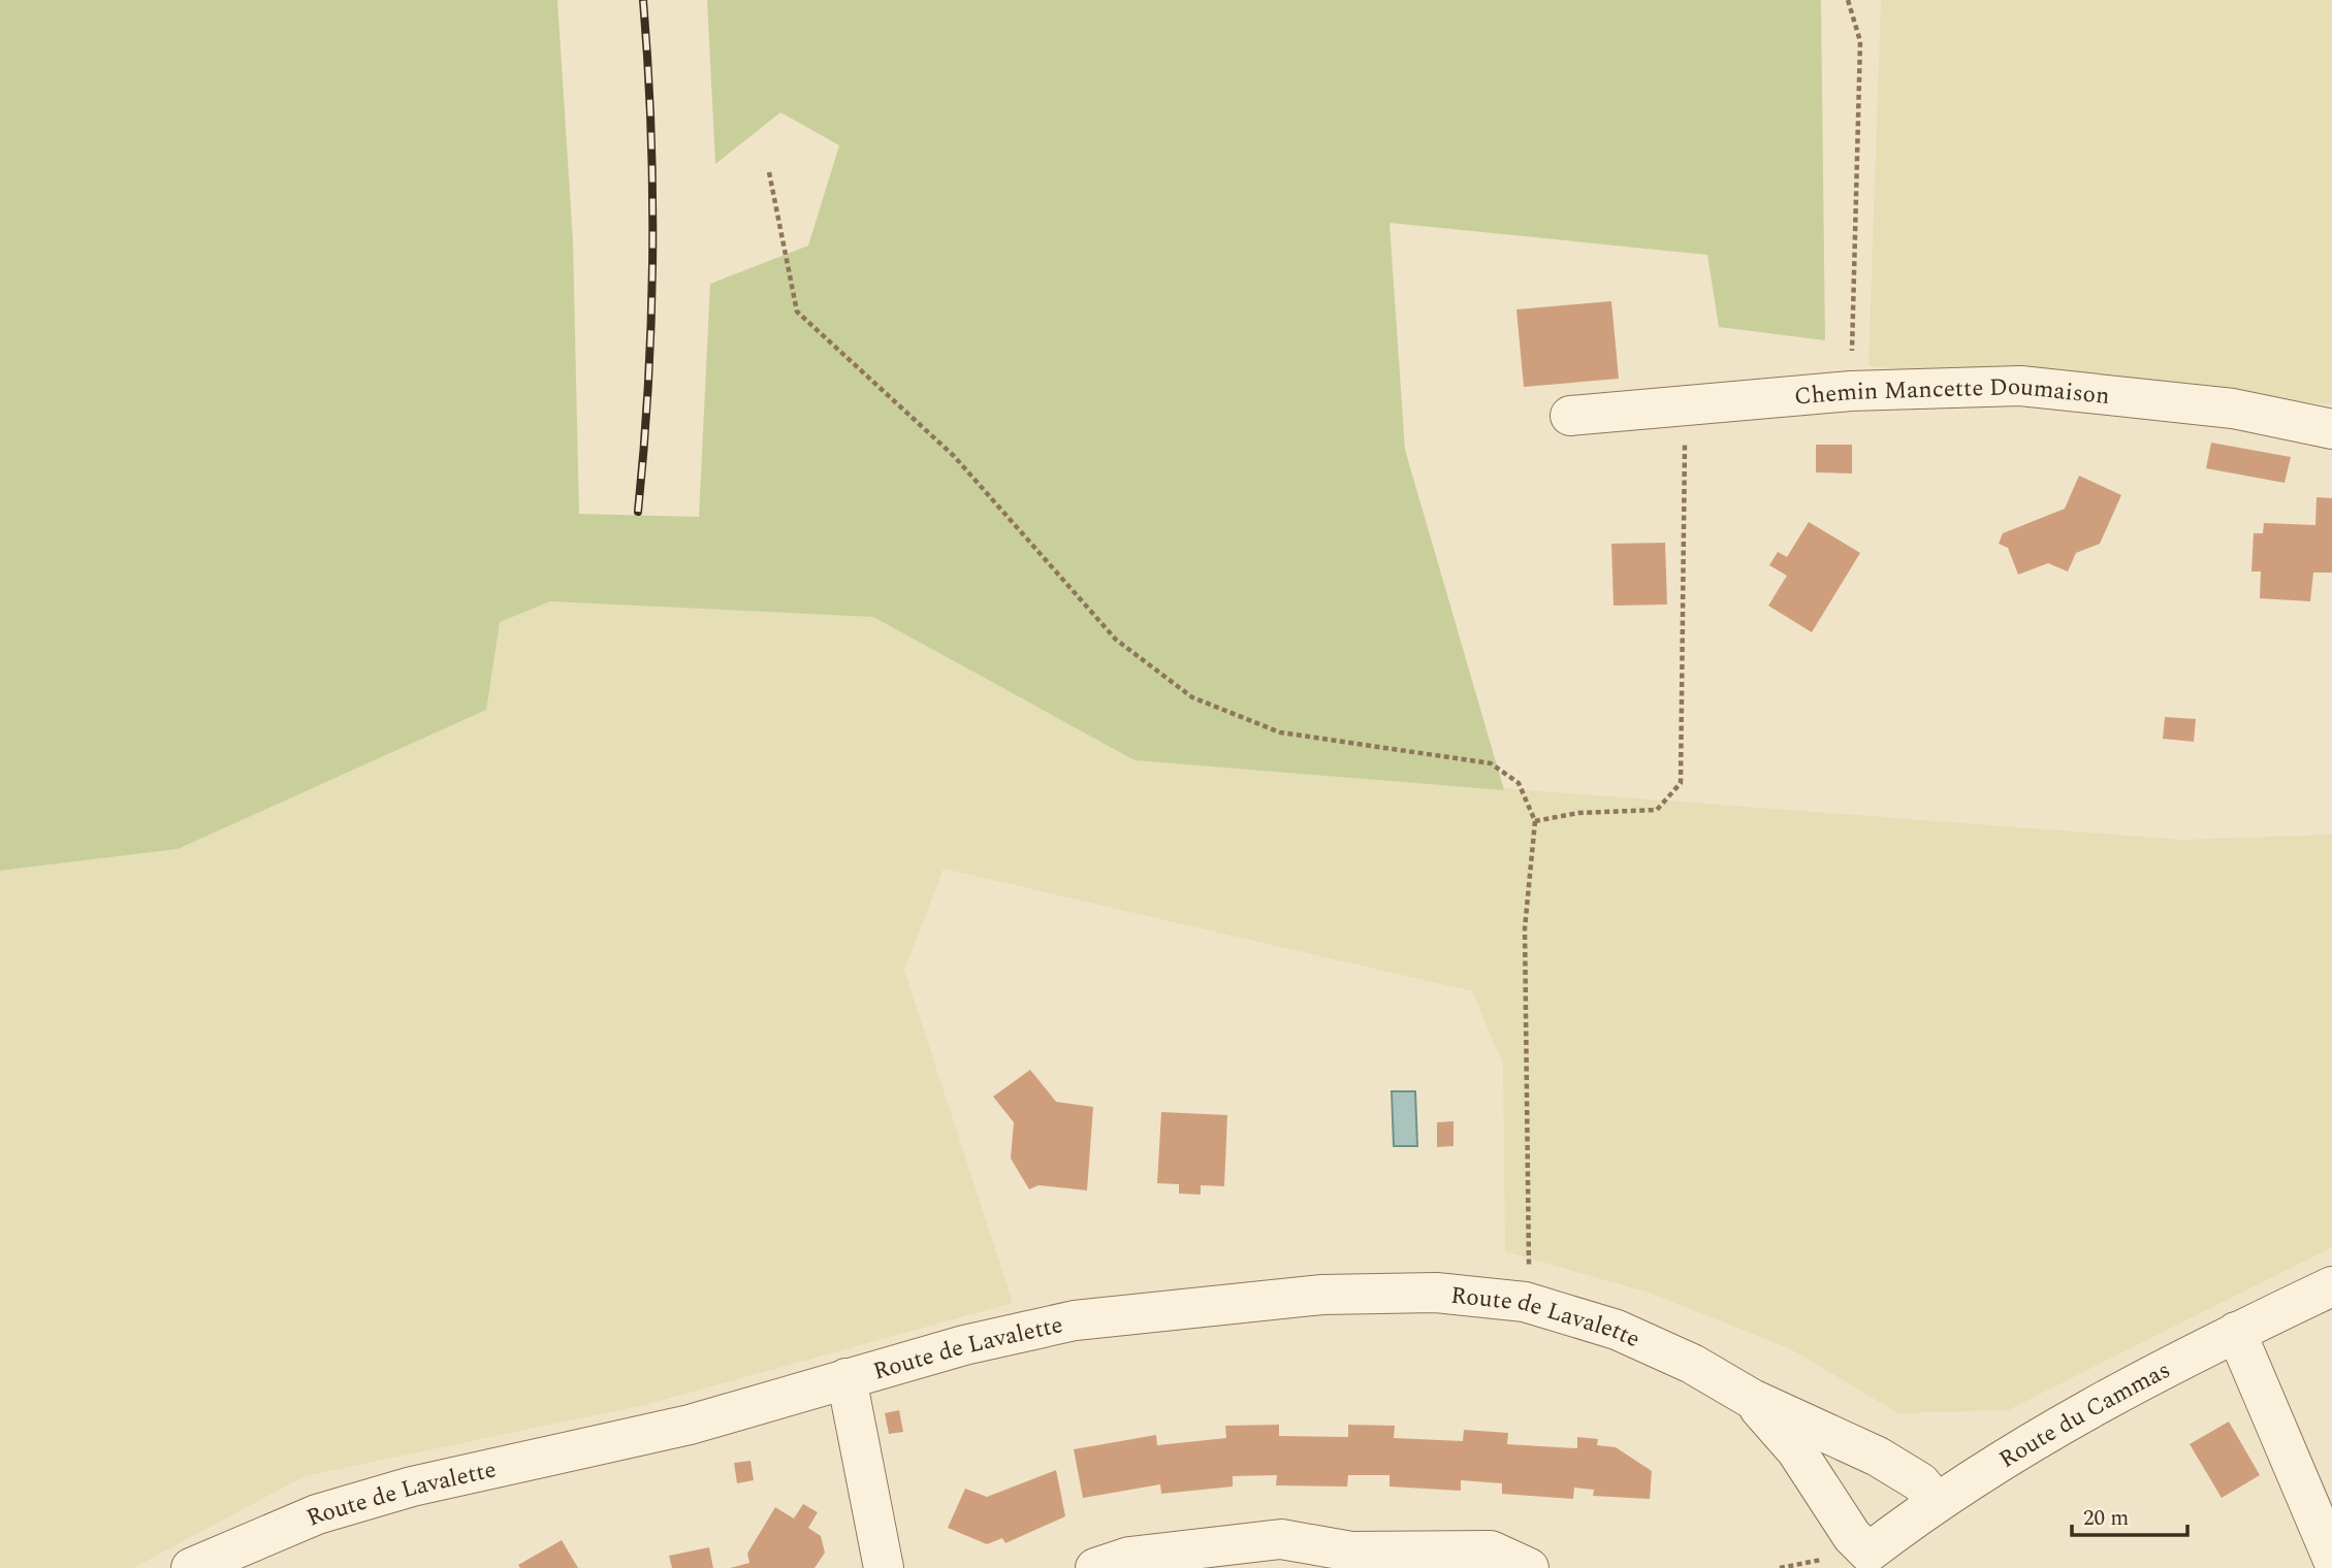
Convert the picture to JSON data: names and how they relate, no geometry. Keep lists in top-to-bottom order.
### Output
{
  "streets": {
    "street": ["Chemin Mancette Doumaison", "Route de Lavalette", "Route du Cammas"]
  },
  "crossings": [
    ["Route de Lavalette", "Route du Cammas"]
  ],
  "scale_bar": "20 m"
}
